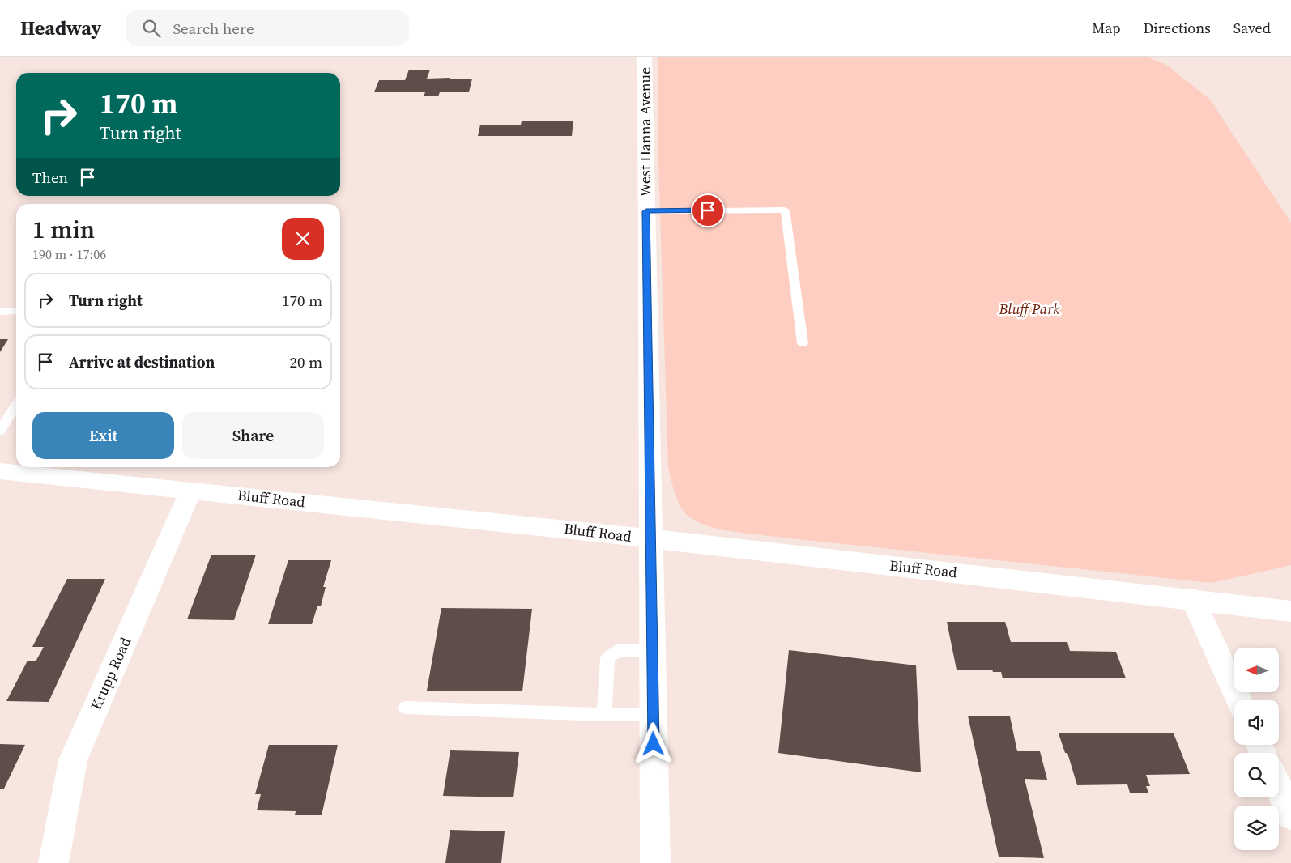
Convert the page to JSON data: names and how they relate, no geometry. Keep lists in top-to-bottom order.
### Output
{
  "streets": {
    "main road": ["West Hanna Avenue", "Bluff Road", "Krupp Road"]
  },
  "crossings": [
    ["West Hanna Avenue", "Bluff Road"],
    ["Bluff Road", "Krupp Road"]
  ],
  "parks": ["Bluff Park"],
  "north": "left",
  "page": {
    "header": "Headway",
    "search": "Search here",
    "nav": ["Map", "Directions", "Saved"],
    "turn": ["170 m", "Turn right"],
    "then": "Then",
    "heading": ["1 min", "190 m · 17:06"],
    "list": [
      {
        "name": "Turn right",
        "value": "170 m"
      },
      {
        "name": "Arrive at destination",
        "value": "20 m"
      }
    ],
    "buttons": ["Exit", "Share"]
  }
}
